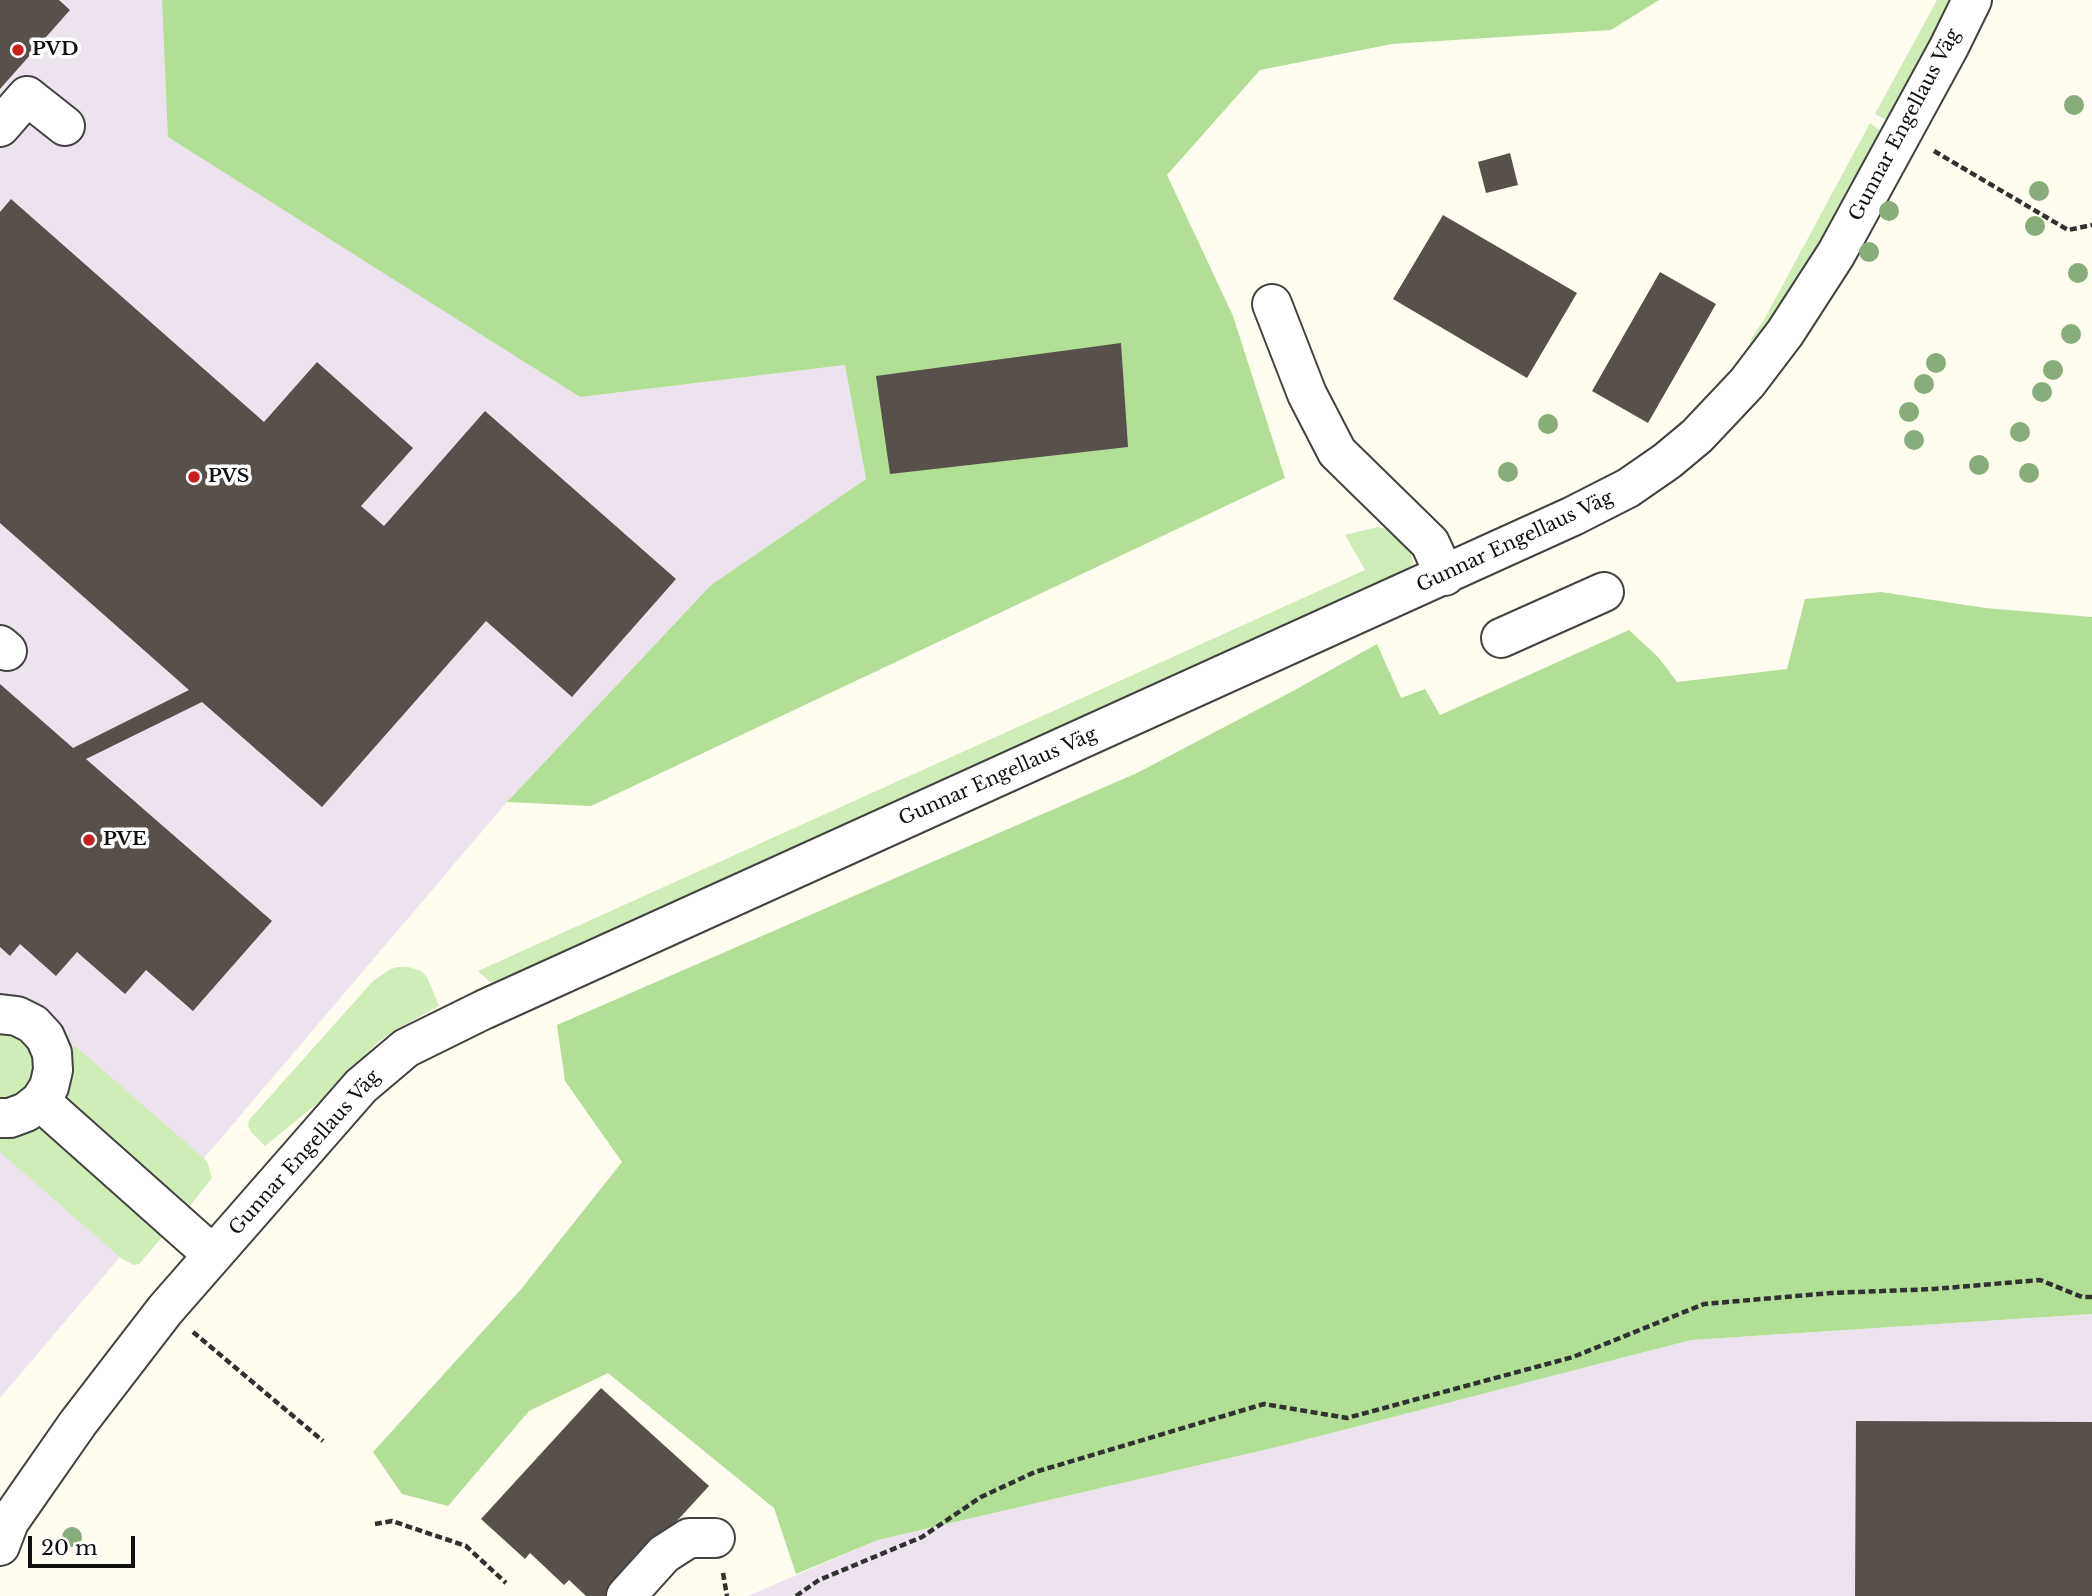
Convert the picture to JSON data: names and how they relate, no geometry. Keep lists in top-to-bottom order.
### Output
{
  "streets": {
    "street": ["Gunnar Engellaus Väg"]
  },
  "places": ["PVD", "PVS", "PVE"],
  "scale_bar": "20 m"
}
